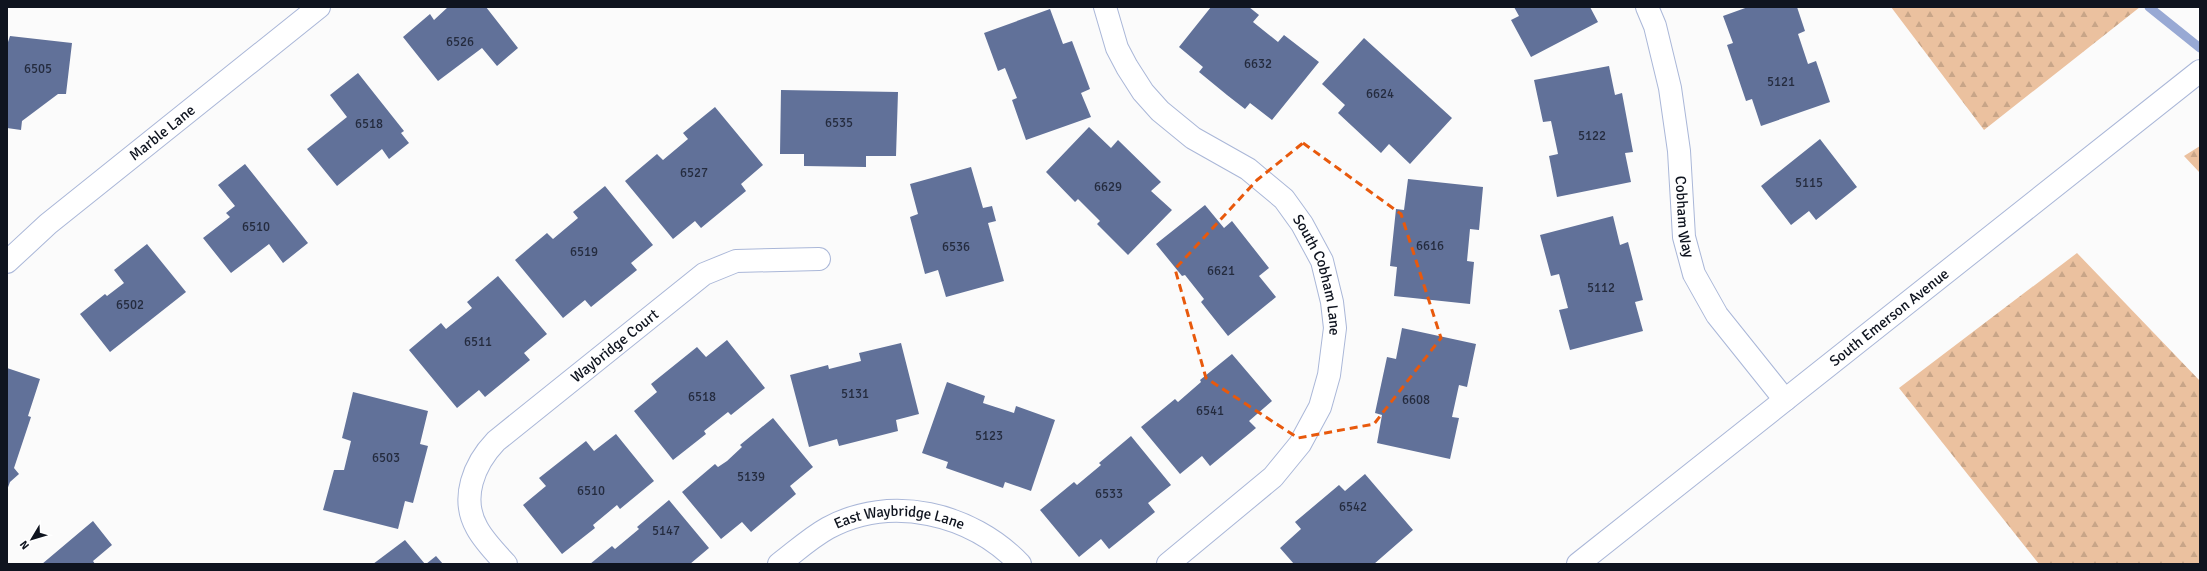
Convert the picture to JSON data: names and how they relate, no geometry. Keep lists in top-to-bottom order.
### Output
{
  "streets": {
    "street": [
      "Marble Lane",
      "Cobham Way",
      "South Cobham Lane",
      "South Emerson Avenue",
      "Waybridge Court",
      "East Waybridge Lane"
    ]
  },
  "crossings": [
    ["Cobham Way", "South Emerson Avenue"]
  ],
  "house_numbers": [
    "6526",
    "6632",
    "6505",
    "5121",
    "6624",
    "6535",
    "6518",
    "5122",
    "6527",
    "5115",
    "6629",
    "6510",
    "6616",
    "6536",
    "6519",
    "6621",
    "5112",
    "6502",
    "6511",
    "5131",
    "6518",
    "6608",
    "6541",
    "5123",
    "6503",
    "5139",
    "6510",
    "6533",
    "6542",
    "5147"
  ],
  "north": "bottom left"
}
